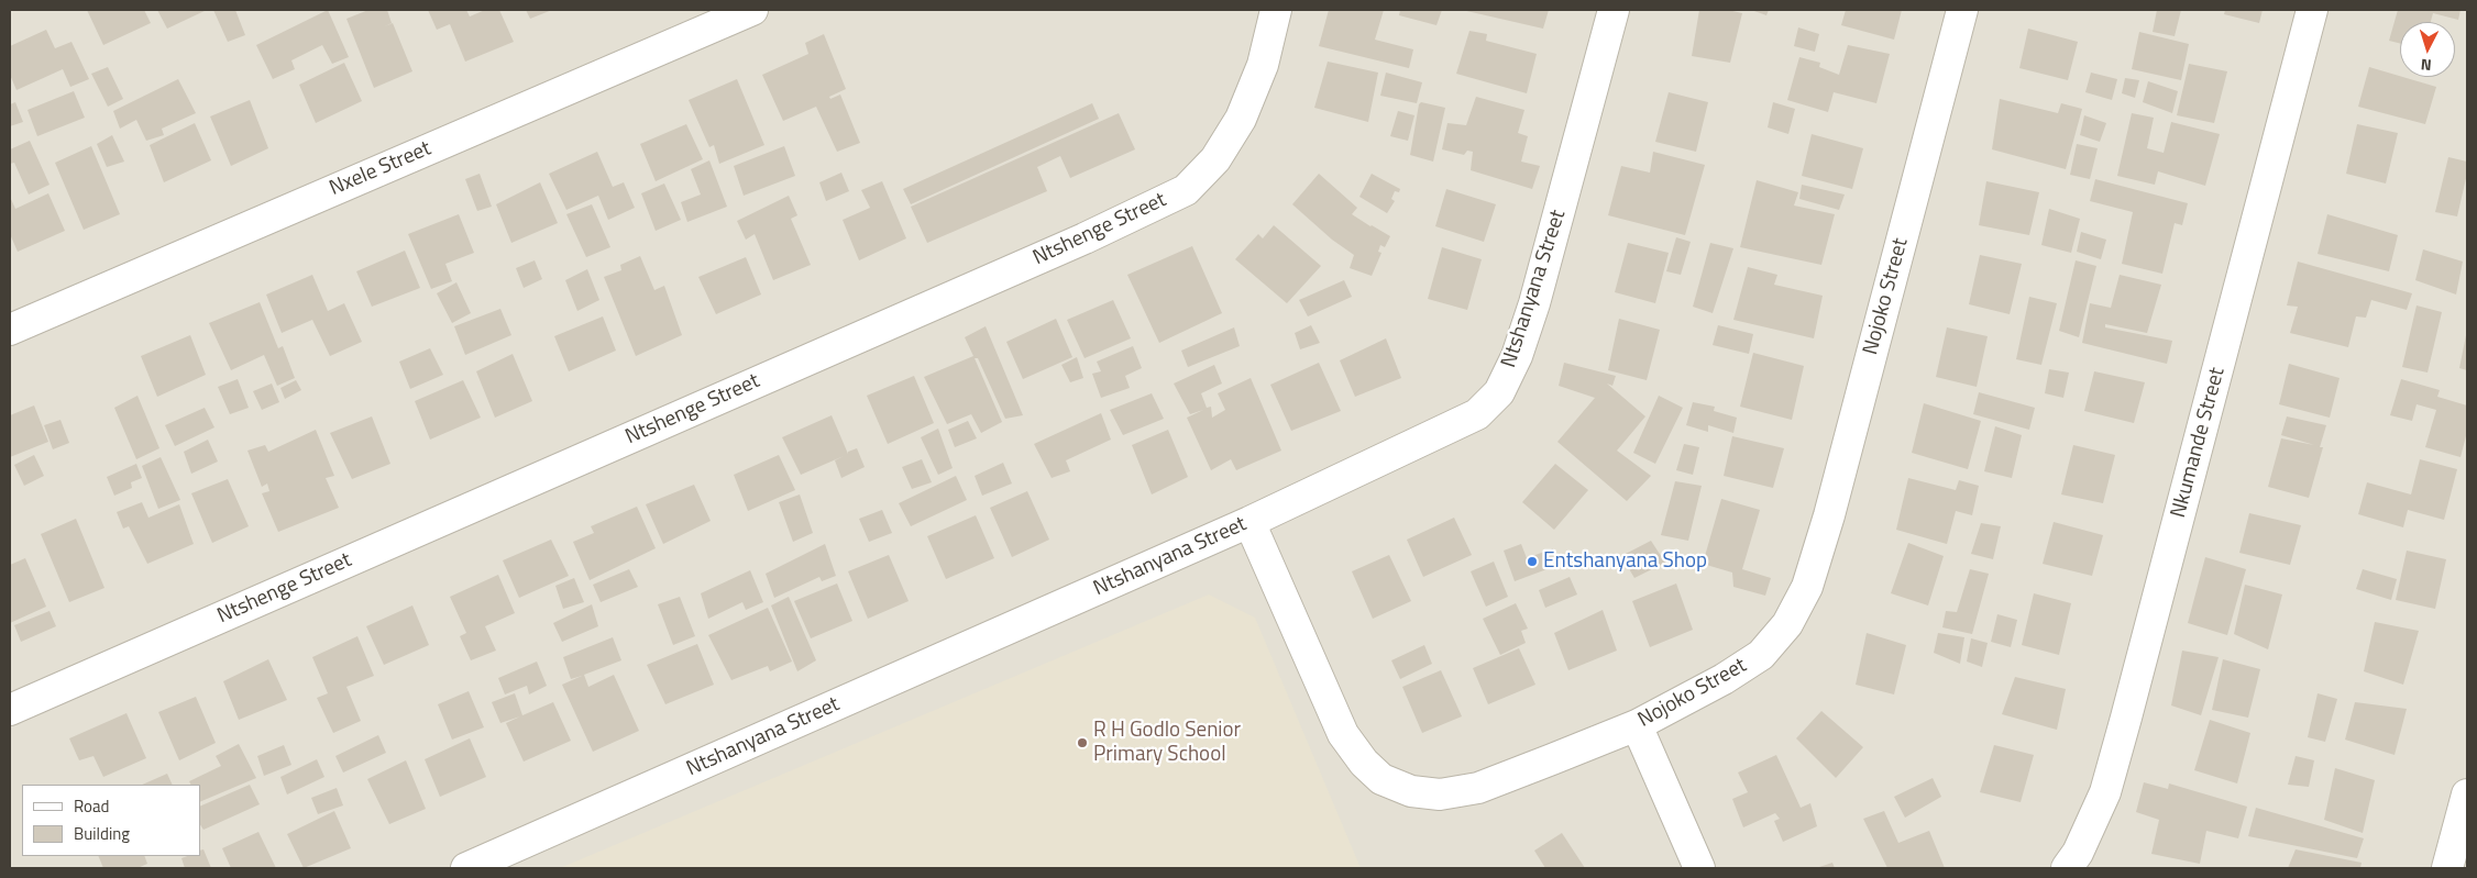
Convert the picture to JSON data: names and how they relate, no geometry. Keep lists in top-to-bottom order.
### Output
{
  "streets": {
    "street": [
      "Nxele Street",
      "Ntshenge Street",
      "Ntshanyana Street",
      "Nojoko Street",
      "Nkumande Street"
    ]
  },
  "crossings": [
    ["Ntshanyana Street", "Nojoko Street"]
  ],
  "places": ["Entshanyana Shop", "R H Godlo Senior Primary School"],
  "legend": ["Road", "Building"],
  "north": "bottom"
}
